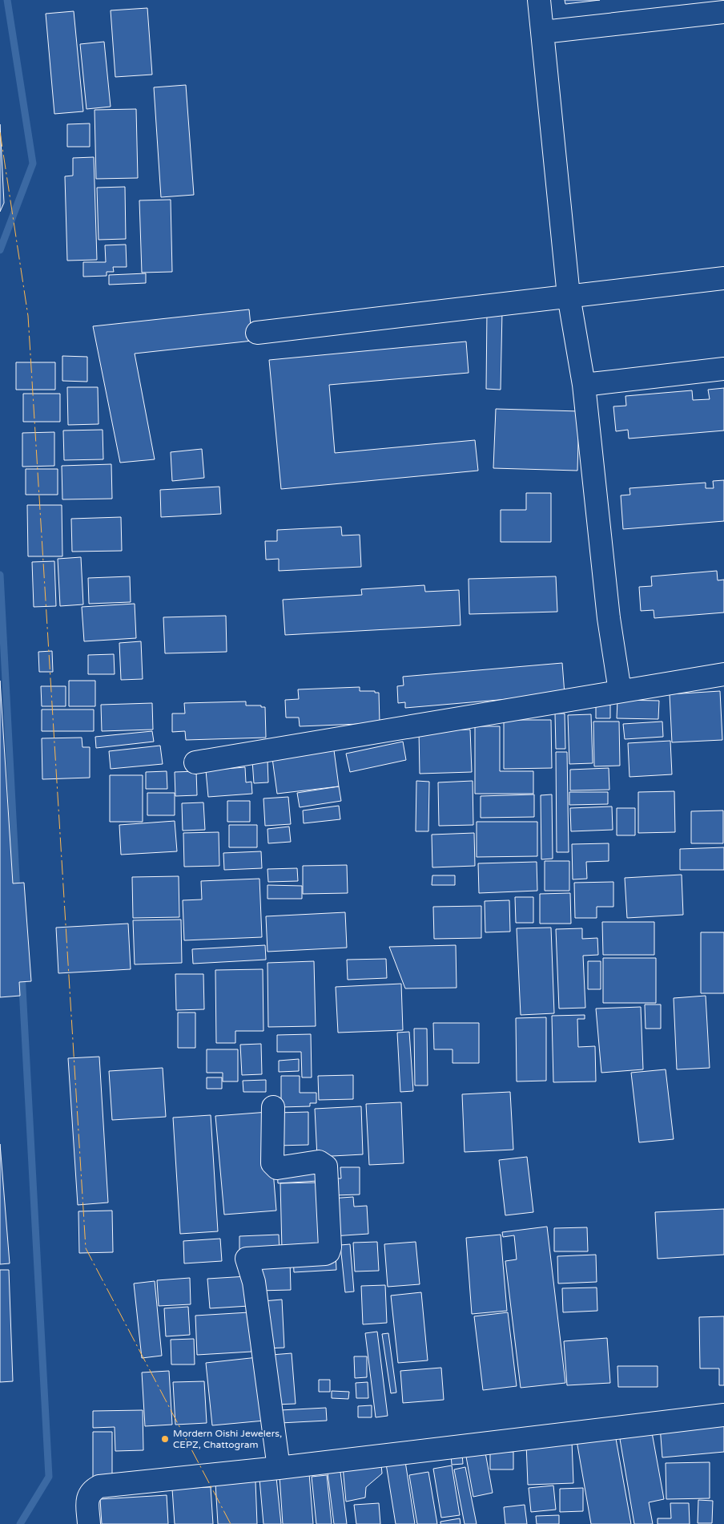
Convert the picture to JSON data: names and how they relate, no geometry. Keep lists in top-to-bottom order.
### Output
{
  "places": ["Mordern Oishi Jewelers, CEPZ, Chattogram"]
}
